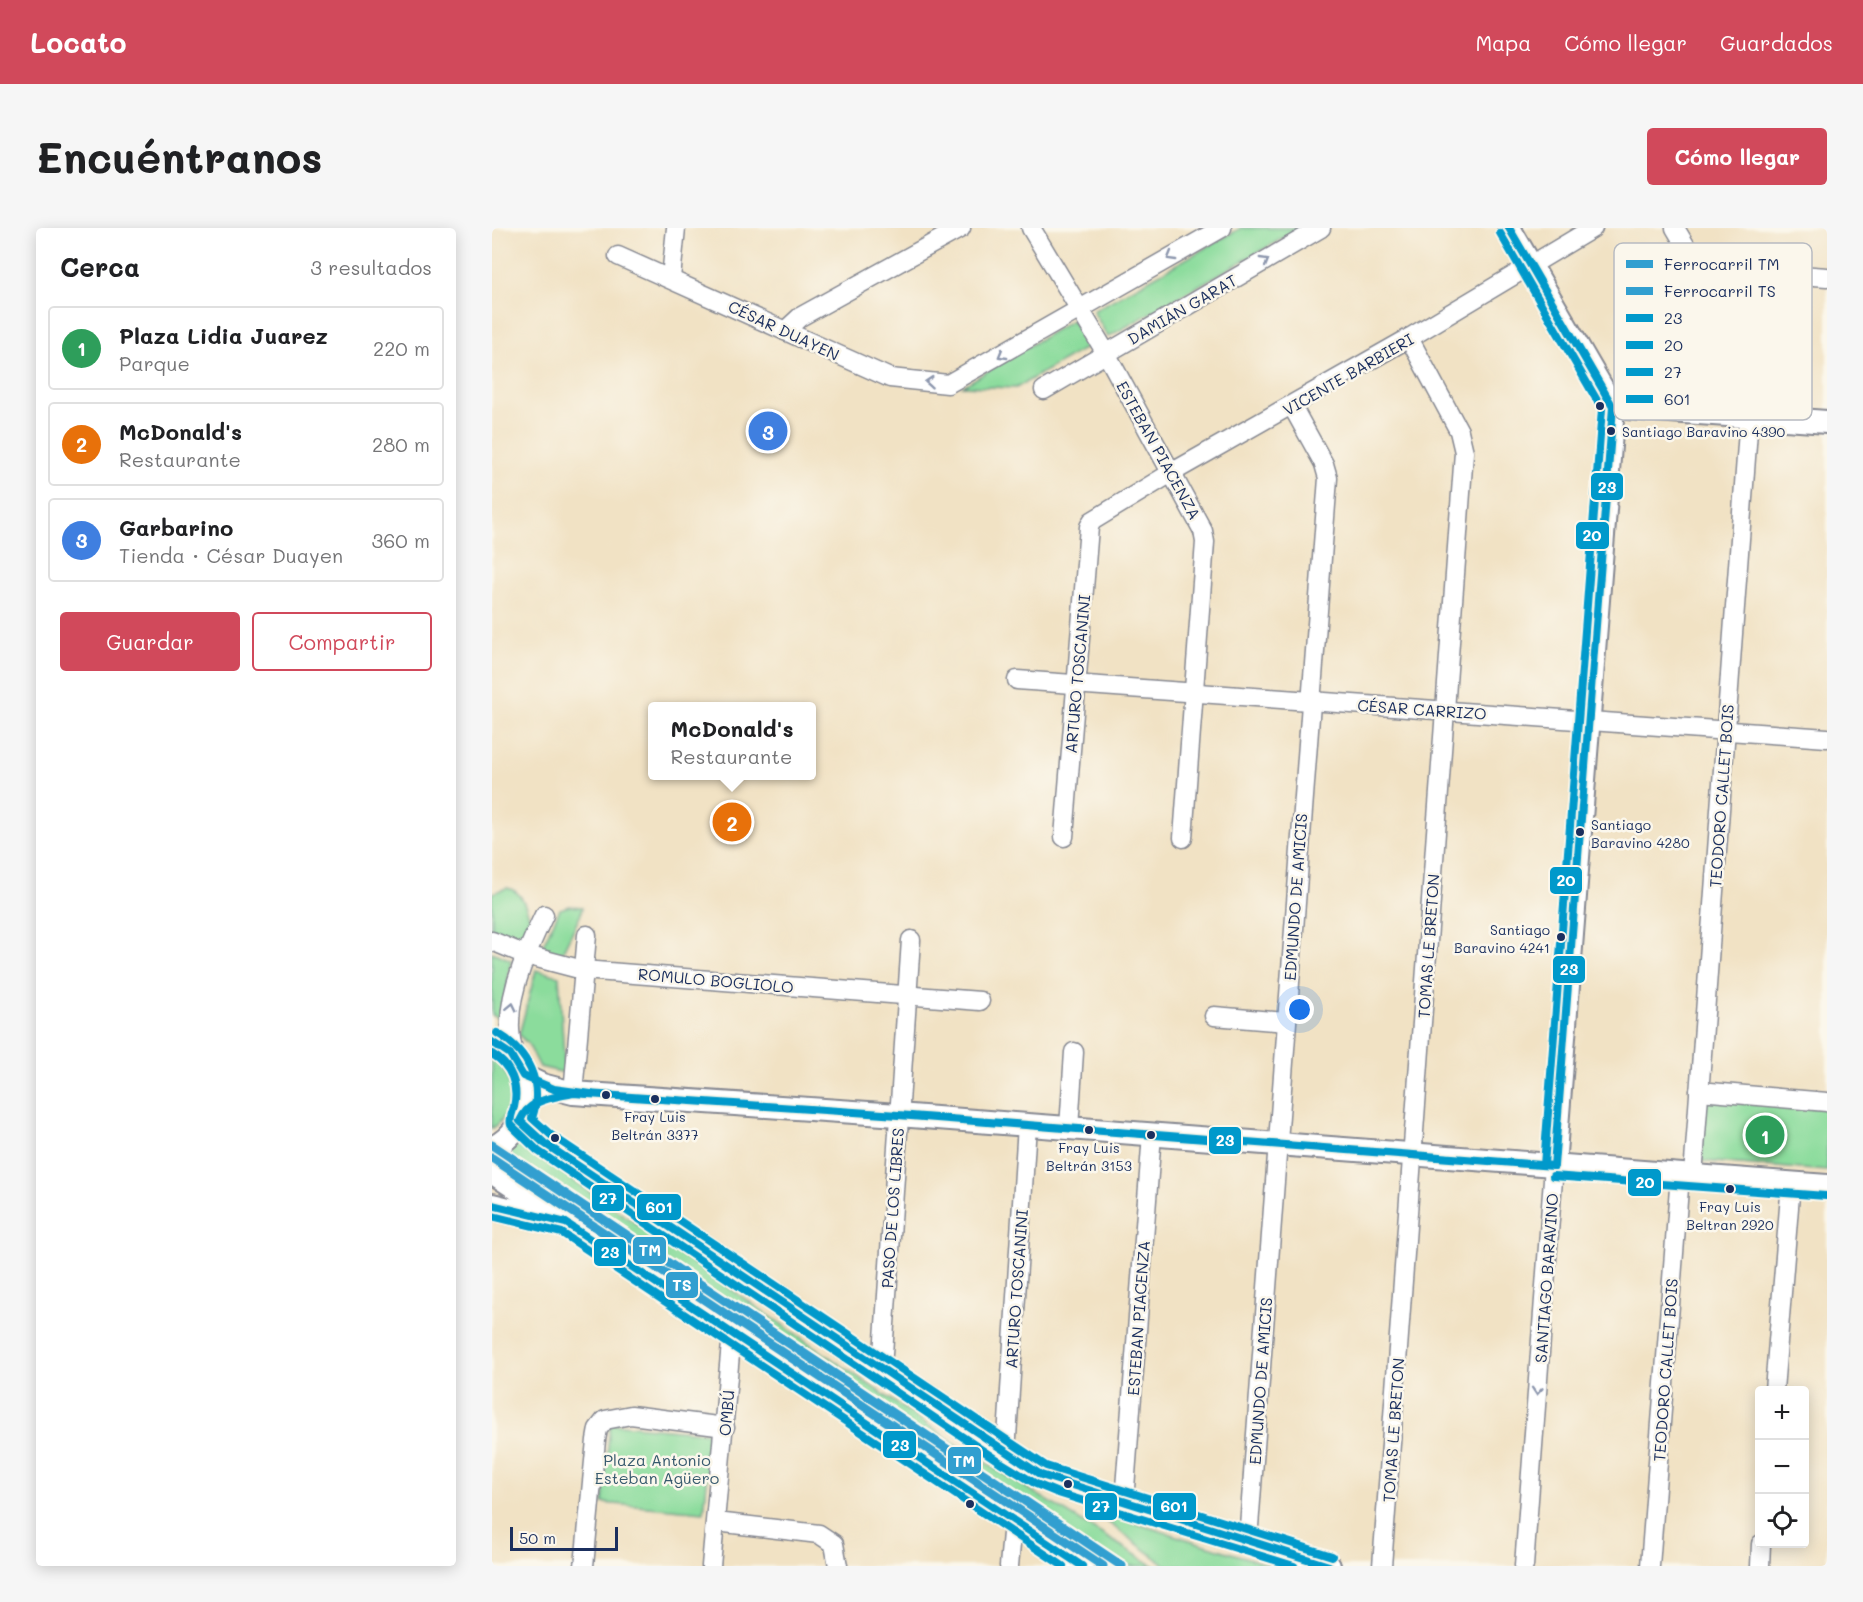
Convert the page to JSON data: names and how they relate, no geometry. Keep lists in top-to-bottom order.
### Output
{
  "streets": {
    "main road": ["SANTIAGO BARAVINO"],
    "street": [
      "DAMIÁN GARAT",
      "CÉSAR DUAYEN",
      "VICENTE BARBIERI",
      "ESTEBAN PIACENZA",
      "ARTURO TOSCANINI",
      "CÉSAR CARRIZO",
      "TEODORO CALLET BOIS",
      "EDMUNDO DE AMICIS",
      "TOMAS LE BRETON",
      "ROMULO BOGLIOLO",
      "PASO DE LOS LIBRES",
      "OMBÚ"
    ]
  },
  "crossings": [
    ["DAMIÁN GARAT", "ESTEBAN PIACENZA"],
    ["CÉSAR DUAYEN", "ESTEBAN PIACENZA"],
    ["VICENTE BARBIERI", "ESTEBAN PIACENZA"],
    ["VICENTE BARBIERI", "ARTURO TOSCANINI"],
    ["VICENTE BARBIERI", "EDMUNDO DE AMICIS"],
    ["VICENTE BARBIERI", "TOMAS LE BRETON"],
    ["ESTEBAN PIACENZA", "CÉSAR CARRIZO"],
    ["ARTURO TOSCANINI", "CÉSAR CARRIZO"],
    ["CÉSAR CARRIZO", "TEODORO CALLET BOIS"],
    ["CÉSAR CARRIZO", "EDMUNDO DE AMICIS"],
    ["CÉSAR CARRIZO", "TOMAS LE BRETON"],
    ["CÉSAR CARRIZO", "SANTIAGO BARAVINO"],
    ["ROMULO BOGLIOLO", "PASO DE LOS LIBRES"]
  ],
  "one_way": ["CÉSAR DUAYEN"],
  "parks": ["Plaza Antonio Esteban Agüero"],
  "places": [
    "Santiago Baravino 4390",
    "Santiago Baravino 4280",
    "Santiago Baravino 4241",
    "Fray Luis Beltrán 3377",
    "Fray Luis Beltrán 3153",
    "Fray Luis Beltran 2920"
  ],
  "lines": [
    "transit line 23",
    "transit line 20",
    "transit line 601",
    "transit line 27",
    "rail line TM",
    "rail line TS"
  ],
  "legend": [
    "Ferrocarril TM",
    "Ferrocarril TS",
    "23",
    "20",
    "27",
    "601"
  ],
  "scale_bar": "50 m",
  "page": {
    "header": "Locato",
    "nav": ["Mapa", "Cómo llegar", "Guardados"],
    "buttons": [
      "Cómo llegar",
      ["Guardar", "Compartir"]
    ],
    "title": "Encuéntranos",
    "heading": ["Cerca", "3 resultados"],
    "list": [
      {
        "mark": "1",
        "name": "Plaza Lidia Juarez",
        "note": "Parque",
        "value": "220 m"
      },
      {
        "mark": "2",
        "name": "McDonald's",
        "note": "Restaurante",
        "value": "280 m"
      },
      {
        "mark": "3",
        "name": "Garbarino",
        "note": "Tienda · César Duayen",
        "value": "360 m"
      }
    ],
    "pins": ["3", "2", "1"],
    "popup": ["McDonald's", "Restaurante"],
    "map_buttons": ["+", "−"],
    "scale": "50 m"
  }
}
